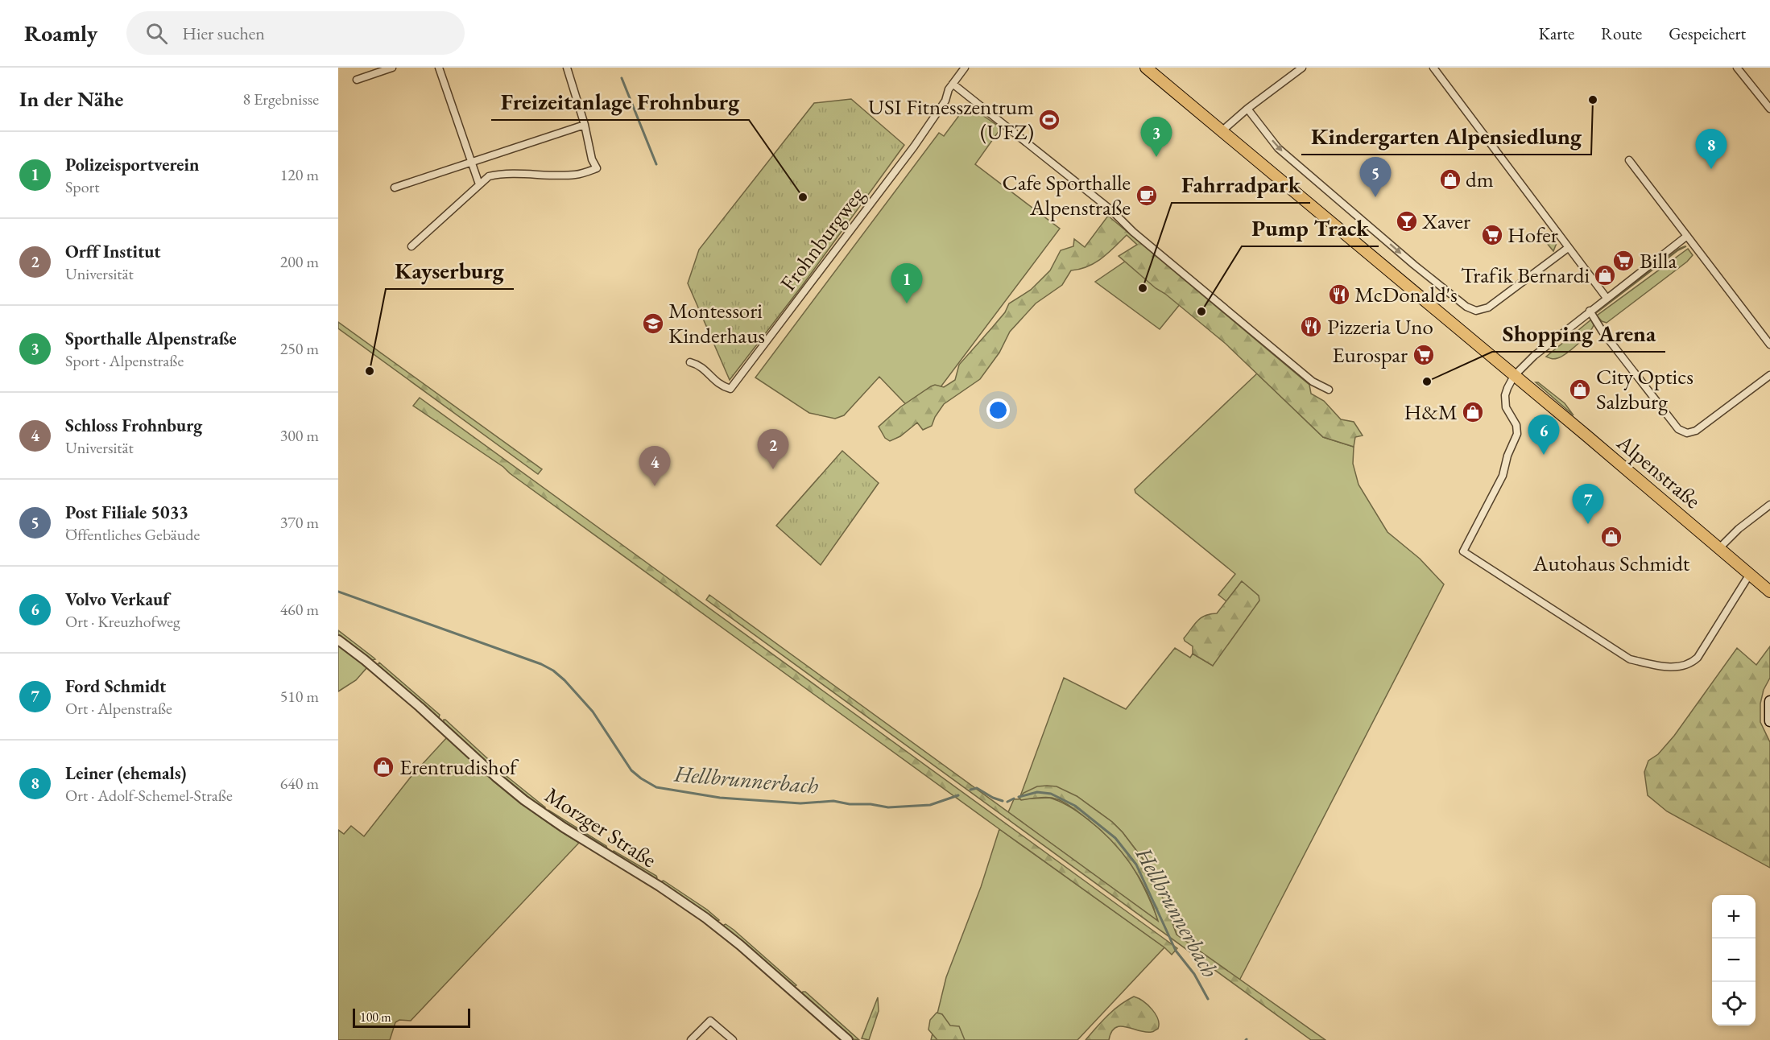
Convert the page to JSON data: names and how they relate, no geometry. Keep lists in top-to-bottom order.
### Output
{
  "streets": {
    "main road": ["Alpenstraße"],
    "street": ["Frohnburgweg", "Morzger Straße"]
  },
  "water": ["Hellbrunnerbach"],
  "places": {
    "other": [
      "Kindergarten Alpensiedlung",
      "Freizeitanlage Frohnburg",
      "Fahrradpark",
      "Pump Track",
      "Kayserburg",
      "Shopping Arena"
    ],
    "sports": ["USI Fitnesszentrum (UFZ)"],
    "shop": [
      "dm",
      "Trafik Bernardi",
      "City Optics Salzburg",
      "H&M",
      "Autohaus Schmidt",
      "Erentrudishof"
    ],
    "cafe": ["Cafe Sporthalle Alpenstraße"],
    "bar": ["Xaver"],
    "supermarket": ["Hofer", "Billa", "Eurospar"],
    "restaurant": ["McDonald's", "Pizzeria Uno"],
    "school or university": ["Montessori Kinderhaus"]
  },
  "scale_bar": "100 m",
  "page": {
    "header": "Roamly",
    "search": "Hier suchen",
    "nav": ["Karte", "Route", "Gespeichert"],
    "heading": ["In der Nähe", "8 Ergebnisse"],
    "pins": [
      "3",
      "8",
      "5",
      "1",
      "6",
      "2",
      "4",
      "7"
    ],
    "list": [
      {
        "mark": "1",
        "name": "Polizeisportverein",
        "note": "Sport",
        "value": "120 m"
      },
      {
        "mark": "2",
        "name": "Orff Institut",
        "note": "Universität",
        "value": "200 m"
      },
      {
        "mark": "3",
        "name": "Sporthalle Alpenstraße",
        "note": "Sport · Alpenstraße",
        "value": "250 m"
      },
      {
        "mark": "4",
        "name": "Schloss Frohnburg",
        "note": "Universität",
        "value": "300 m"
      },
      {
        "mark": "5",
        "name": "Post Filiale 5033",
        "note": "Öffentliches Gebäude",
        "value": "370 m"
      },
      {
        "mark": "6",
        "name": "Volvo Verkauf",
        "note": "Ort · Kreuzhofweg",
        "value": "460 m"
      },
      {
        "mark": "7",
        "name": "Ford Schmidt",
        "note": "Ort · Alpenstraße",
        "value": "510 m"
      },
      {
        "mark": "8",
        "name": "Leiner (ehemals)",
        "note": "Ort · Adolf-Schemel-Straße",
        "value": "640 m"
      }
    ],
    "map_buttons": ["+", "−"],
    "scale": "100 m"
  }
}
